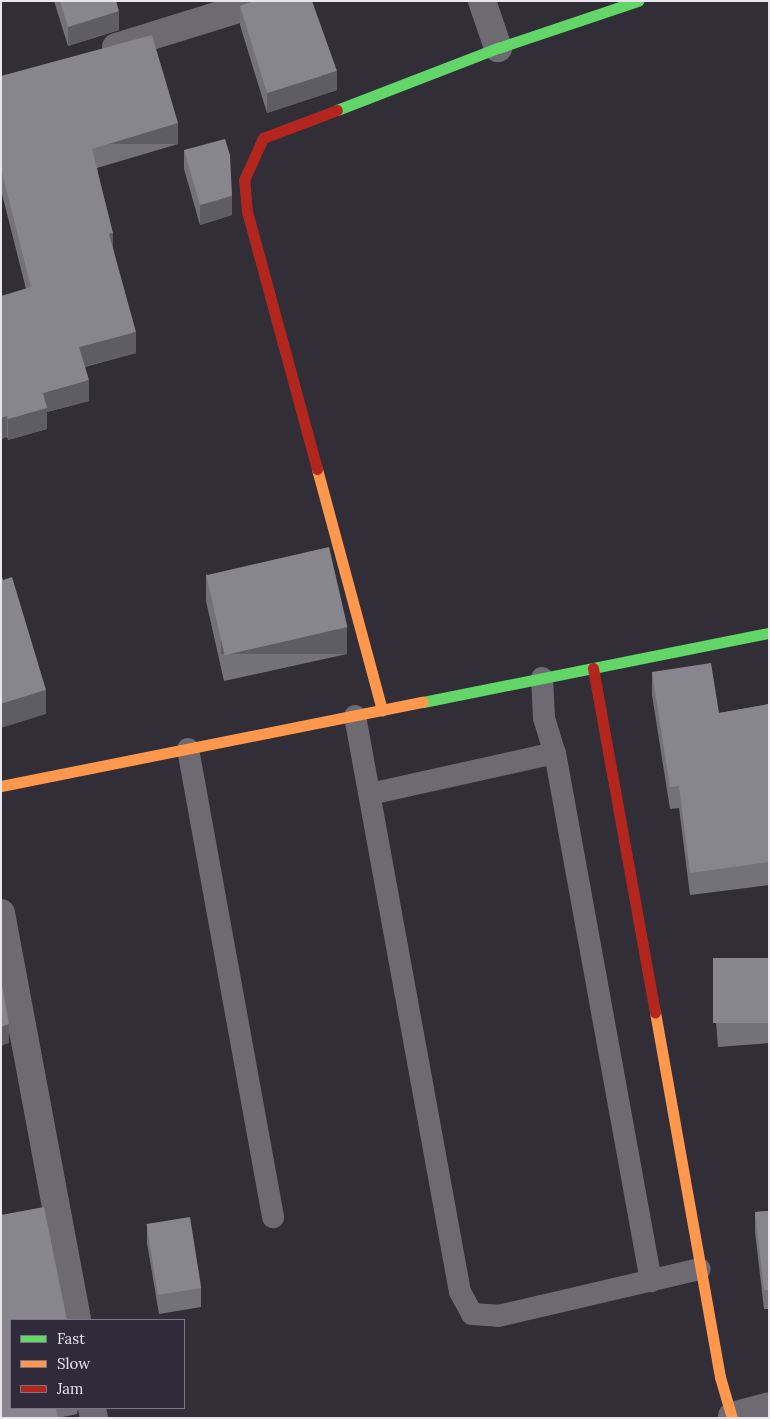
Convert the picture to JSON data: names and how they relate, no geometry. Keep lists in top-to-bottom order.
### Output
{
  "legend": ["Fast", "Slow", "Jam"]
}
